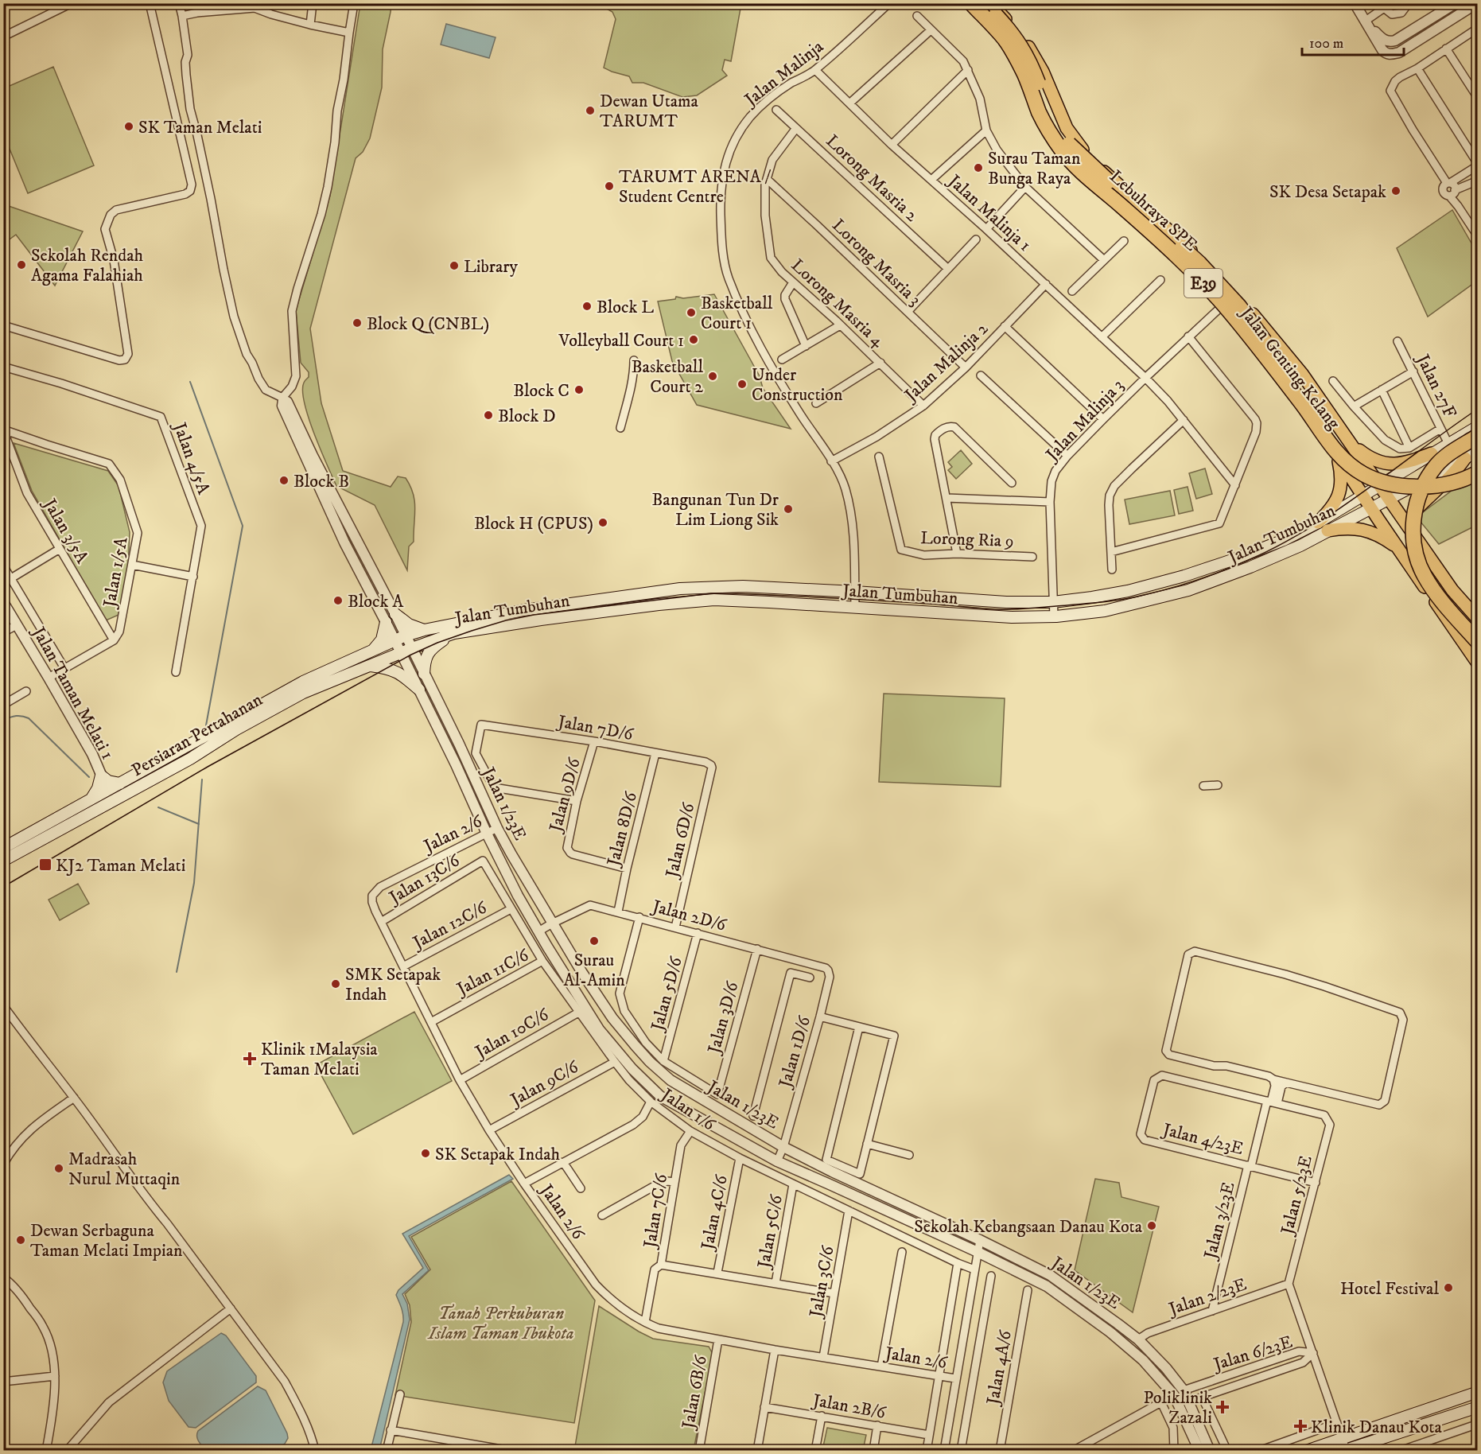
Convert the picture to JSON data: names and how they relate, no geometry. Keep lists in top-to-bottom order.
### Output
{
  "streets": {
    "highway": ["Lebuhraya SPE", "E39"],
    "main road": ["Jalan Genting Kelang", "Jalan Tumbuhan", "Persiaran Pertahanan"],
    "street": [
      "Jalan Malinja",
      "Lorong Masria 2",
      "Jalan Malinja 1",
      "Lorong Masria 3",
      "Lorong Masria 4",
      "Jalan Malinja 2",
      "Jalan 27F",
      "Jalan Malinja 3",
      "Jalan 4/5A",
      "Jalan 3/5A",
      "Lorong Ria 9",
      "Jalan 1/5A",
      "Jalan Taman Melati 1",
      "Jalan 7D/6",
      "Jalan 9D/6",
      "Jalan 1/23E",
      "Jalan 8D/6",
      "Jalan 2/6",
      "Jalan 6D/6",
      "Jalan 13C/6",
      "Jalan 2D/6",
      "Jalan 12C/6",
      "Jalan 11C/6",
      "Jalan 5D/6",
      "Jalan 3D/6",
      "Jalan 10C/6",
      "Jalan 1D/6",
      "Jalan 9C/6",
      "Jalan 1/6",
      "Jalan 4/23E",
      "Jalan 5/23E",
      "Jalan 7C/6",
      "Jalan 4C/6",
      "Jalan 3/23E",
      "Jalan 5C/6",
      "Jalan 3C/6",
      "Jalan 2/23E",
      "Jalan 6/23E",
      "Jalan 4A/6",
      "Jalan 6B/6",
      "Jalan 2B/6"
    ]
  },
  "crossings": [
    ["Jalan Malinja", "Jalan Malinja 1"],
    ["Jalan Malinja", "Jalan Malinja 2"],
    ["Jalan Malinja", "Jalan Tumbuhan"],
    ["Lorong Masria 2", "Lorong Masria 4"],
    ["Lebuhraya SPE", "Jalan Tumbuhan"],
    ["Jalan Malinja 1", "Jalan Malinja 2"],
    ["Jalan Malinja 1", "Jalan Malinja 3"],
    ["Lorong Masria 3", "Lorong Masria 4"],
    ["Lorong Masria 3", "Jalan Malinja 2"],
    ["Lorong Masria 4", "Jalan Malinja 2"],
    ["Jalan Genting Kelang", "Jalan Malinja 3"],
    ["Jalan Genting Kelang", "Jalan Tumbuhan"],
    ["Jalan 27F", "Jalan Tumbuhan"],
    ["Jalan Malinja 3", "Jalan Tumbuhan"],
    ["Jalan 3/5A", "Jalan 1/5A"],
    ["Jalan Tumbuhan", "Persiaran Pertahanan"],
    ["Jalan Tumbuhan", "Jalan 1/23E"],
    ["Jalan Taman Melati 1", "Persiaran Pertahanan"],
    ["Jalan 7D/6", "Jalan 9D/6"],
    ["Jalan 7D/6", "Jalan 8D/6"],
    ["Jalan 7D/6", "Jalan 6D/6"],
    ["Persiaran Pertahanan", "Jalan 1/23E"],
    ["Jalan 9D/6", "Jalan 8D/6"],
    ["Jalan 1/23E", "Jalan 2/6"],
    ["Jalan 1/23E", "Jalan 2D/6"],
    ["Jalan 1/23E", "Jalan 1D/6"],
    ["Jalan 1/23E", "Jalan 2/23E"],
    ["Jalan 1/23E", "Jalan 6/23E"],
    ["Jalan 8D/6", "Jalan 2D/6"],
    ["Jalan 2/6", "Jalan 13C/6"],
    ["Jalan 2/6", "Jalan 12C/6"],
    ["Jalan 2/6", "Jalan 11C/6"],
    ["Jalan 2/6", "Jalan 10C/6"],
    ["Jalan 2/6", "Jalan 9C/6"],
    ["Jalan 2/6", "Jalan 7C/6"],
    ["Jalan 2/6", "Jalan 3C/6"],
    ["Jalan 2/6", "Jalan 6B/6"],
    ["Jalan 6D/6", "Jalan 2D/6"],
    ["Jalan 13C/6", "Jalan 1/6"],
    ["Jalan 2D/6", "Jalan 5D/6"],
    ["Jalan 2D/6", "Jalan 3D/6"],
    ["Jalan 2D/6", "Jalan 1D/6"],
    ["Jalan 12C/6", "Jalan 1/6"],
    ["Jalan 11C/6", "Jalan 1/6"],
    ["Jalan 5D/6", "Jalan 3D/6"],
    ["Jalan 10C/6", "Jalan 1/6"],
    ["Jalan 9C/6", "Jalan 1/6"],
    ["Jalan 1/6", "Jalan 7C/6"],
    ["Jalan 1/6", "Jalan 4C/6"],
    ["Jalan 1/6", "Jalan 5C/6"],
    ["Jalan 1/6", "Jalan 3C/6"],
    ["Jalan 4/23E", "Jalan 5/23E"],
    ["Jalan 4/23E", "Jalan 3/23E"],
    ["Jalan 5/23E", "Jalan 3/23E"],
    ["Jalan 5/23E", "Jalan 2/23E"],
    ["Jalan 7C/6", "Jalan 4C/6"],
    ["Jalan 4C/6", "Jalan 5C/6"],
    ["Jalan 4C/6", "Jalan 3C/6"],
    ["Jalan 3/23E", "Jalan 2/23E"]
  ],
  "parks": ["Tanah Perkuburan Islam Taman Ibukota"],
  "places": {
    "other": [
      "Dewan Utama TARUMT",
      "SK Taman Melati",
      "Surau Taman Bunga Raya",
      "TARUMT ARENA / Student Centre",
      "SK Desa Setapak",
      "Sekolah Rendah Agama Falahiah",
      "Library",
      "Block L",
      "Basketball Court 1",
      "Block Q (CNBL)",
      "Volleyball Court 1",
      "Basketball Court 2",
      "Under Construction",
      "Block C",
      "Block D",
      "Block B",
      "Bangunan Tun Dr Lim Liong Sik",
      "Block H (CPUS)",
      "Block A",
      "Surau Al-Amin",
      "SMK Setapak Indah",
      "SK Setapak Indah",
      "Madrasah Nurul Muttaqin",
      "Sekolah Kebangsaan Danau Kota",
      "Dewan Serbaguna Taman Melati Impian",
      "Hotel Festival"
    ],
    "transit": ["KJ2 Taman Melati"],
    "health": ["Klinik 1Malaysia Taman Melati", "Poliklinik Zazali", "Klinik Danau Kota"]
  },
  "scale_bar": "100 m"
}
